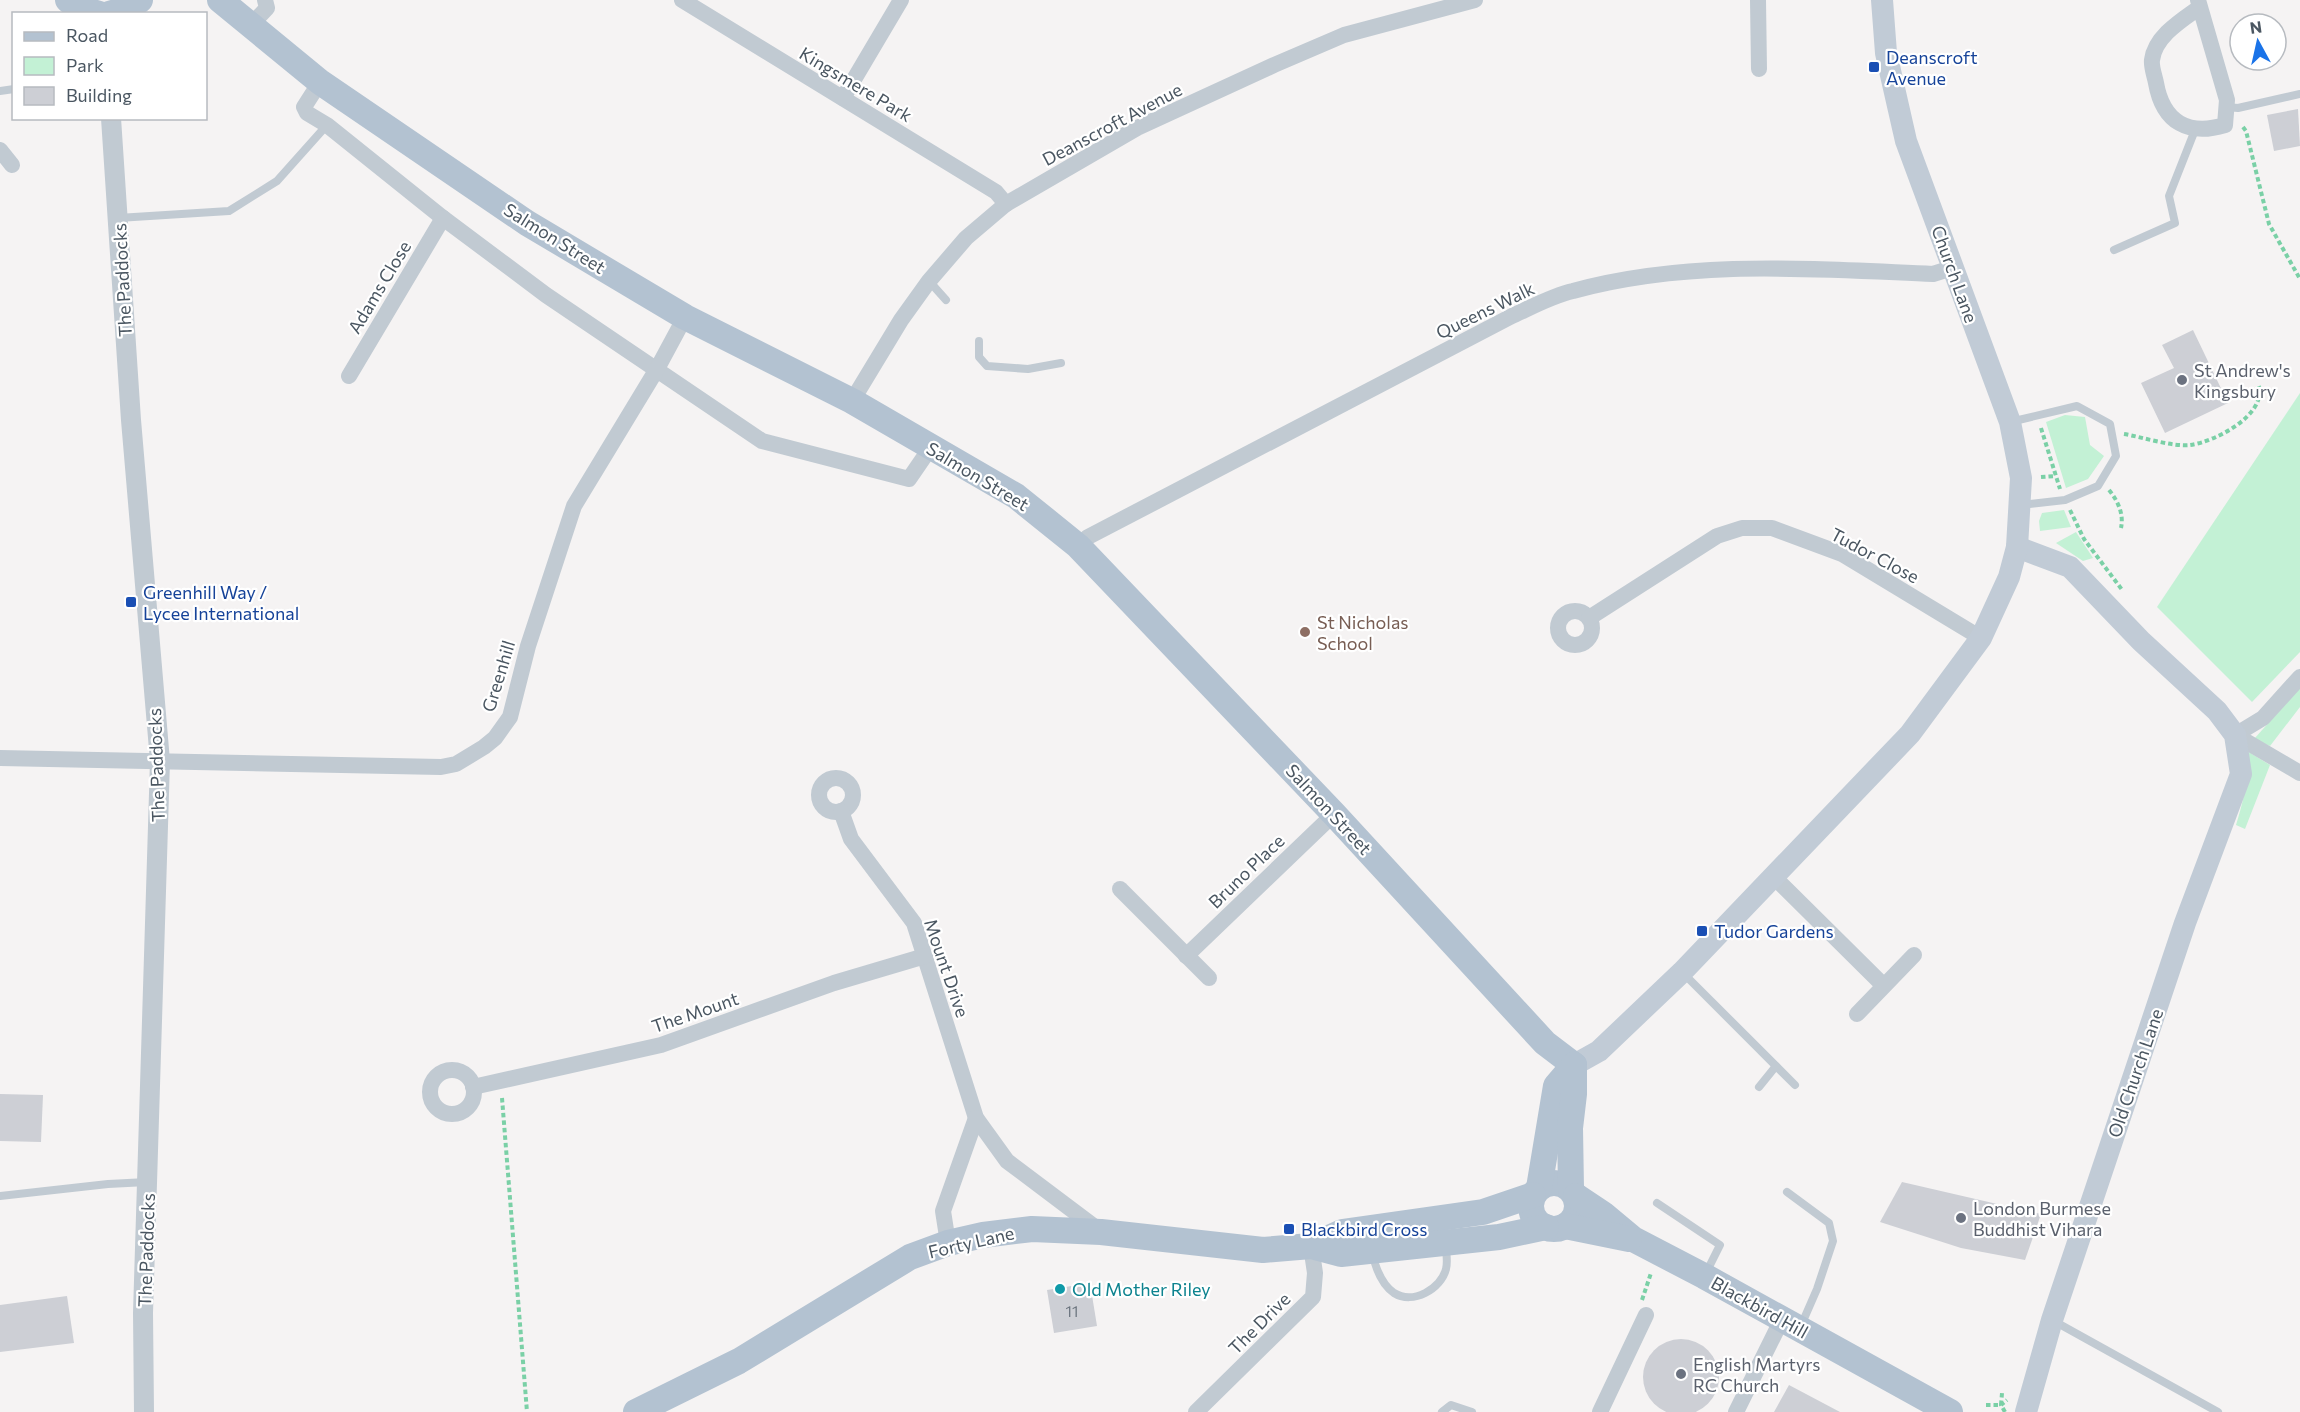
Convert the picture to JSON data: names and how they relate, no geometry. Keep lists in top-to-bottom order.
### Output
{
  "streets": {
    "main road": [
      "Salmon Street",
      "Church Lane",
      "Old Church Lane",
      "Forty Lane",
      "Blackbird Hill"
    ],
    "street": [
      "Kingsmere Park",
      "Deanscroft Avenue",
      "The Paddocks",
      "Adams Close",
      "Queens Walk",
      "Tudor Close",
      "Greenhill",
      "Bruno Place",
      "Mount Drive",
      "The Mount",
      "The Drive"
    ]
  },
  "crossings": [
    ["Kingsmere Park", "Deanscroft Avenue"],
    ["Deanscroft Avenue", "Salmon Street"],
    ["Salmon Street", "Queens Walk"],
    ["Salmon Street", "Greenhill"],
    ["Salmon Street", "Bruno Place"],
    ["Church Lane", "Queens Walk"],
    ["Church Lane", "Old Church Lane"],
    ["The Paddocks", "Greenhill"],
    ["Mount Drive", "The Mount"],
    ["Mount Drive", "Forty Lane"],
    ["Forty Lane", "Blackbird Hill"],
    ["Forty Lane", "The Drive"]
  ],
  "places": {
    "transit": [
      "Deanscroft Avenue",
      "Greenhill Way / Lycee International",
      "Tudor Gardens",
      "Blackbird Cross"
    ],
    "other": [
      "St Andrew's Kingsbury",
      "St Nicholas School",
      "London Burmese Buddhist Vihara",
      "Old Mother Riley",
      "English Martyrs RC Church"
    ]
  },
  "house_numbers": ["11"],
  "legend": ["Road", "Park", "Building"],
  "north": "top"
}
